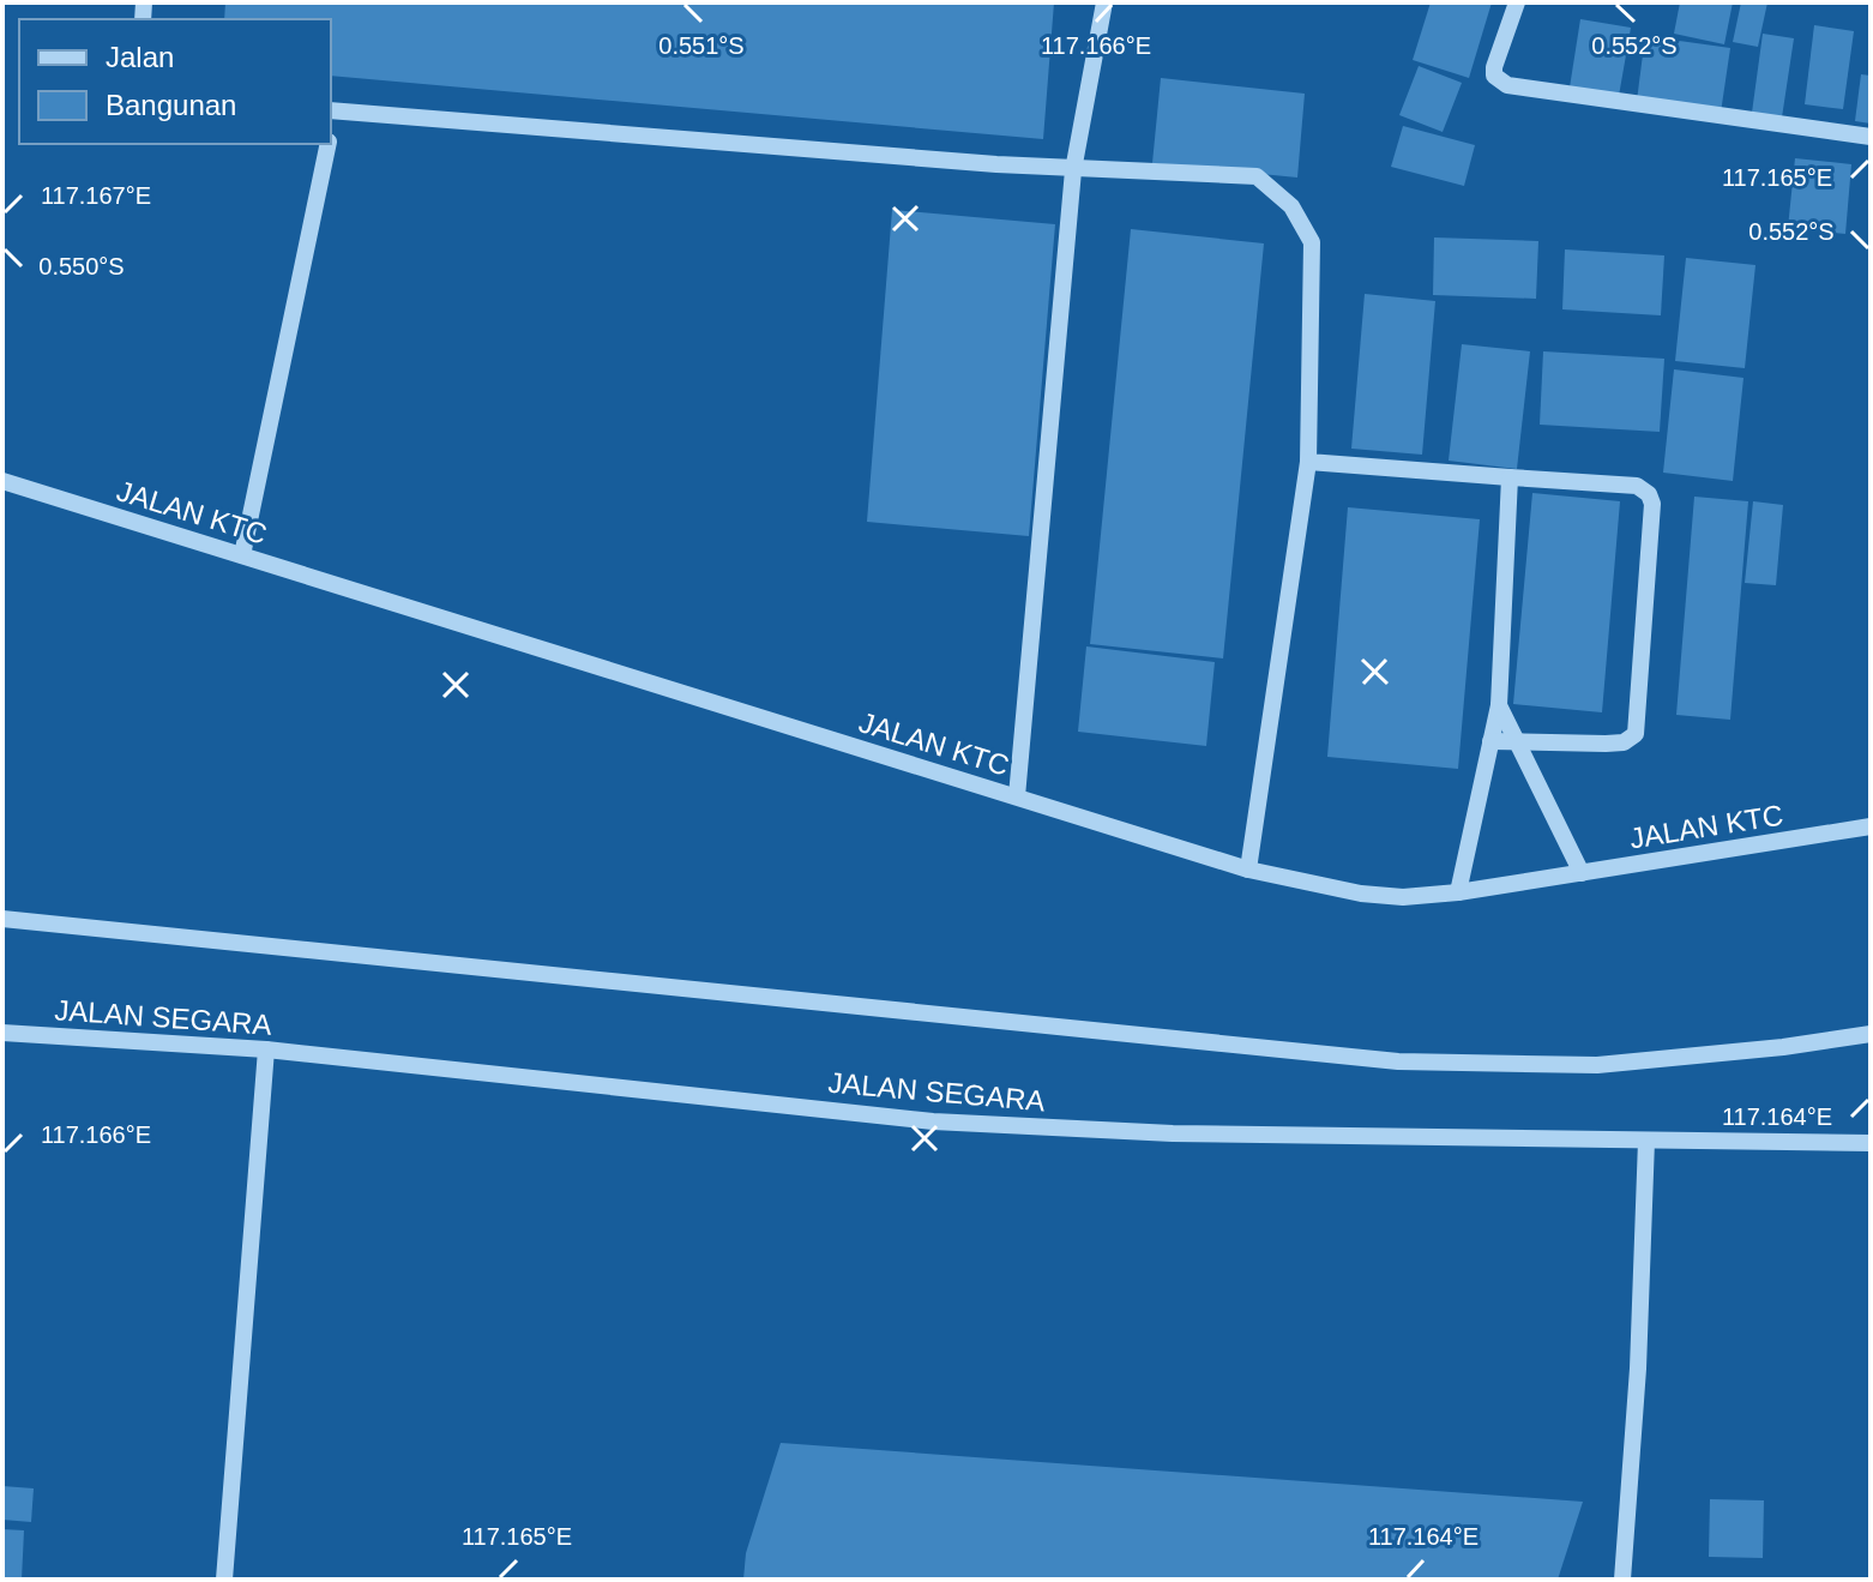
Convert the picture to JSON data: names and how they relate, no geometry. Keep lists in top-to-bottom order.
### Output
{
  "streets": {
    "street": ["JALAN KTC", "JALAN SEGARA"]
  },
  "legend": ["Jalan", "Bangunan"],
  "coordinates": [
    "0.551°S",
    "0.552°S",
    "117.166°E",
    "117.165°E",
    "117.167°E",
    "0.550°S",
    "117.164°E"
  ]
}
